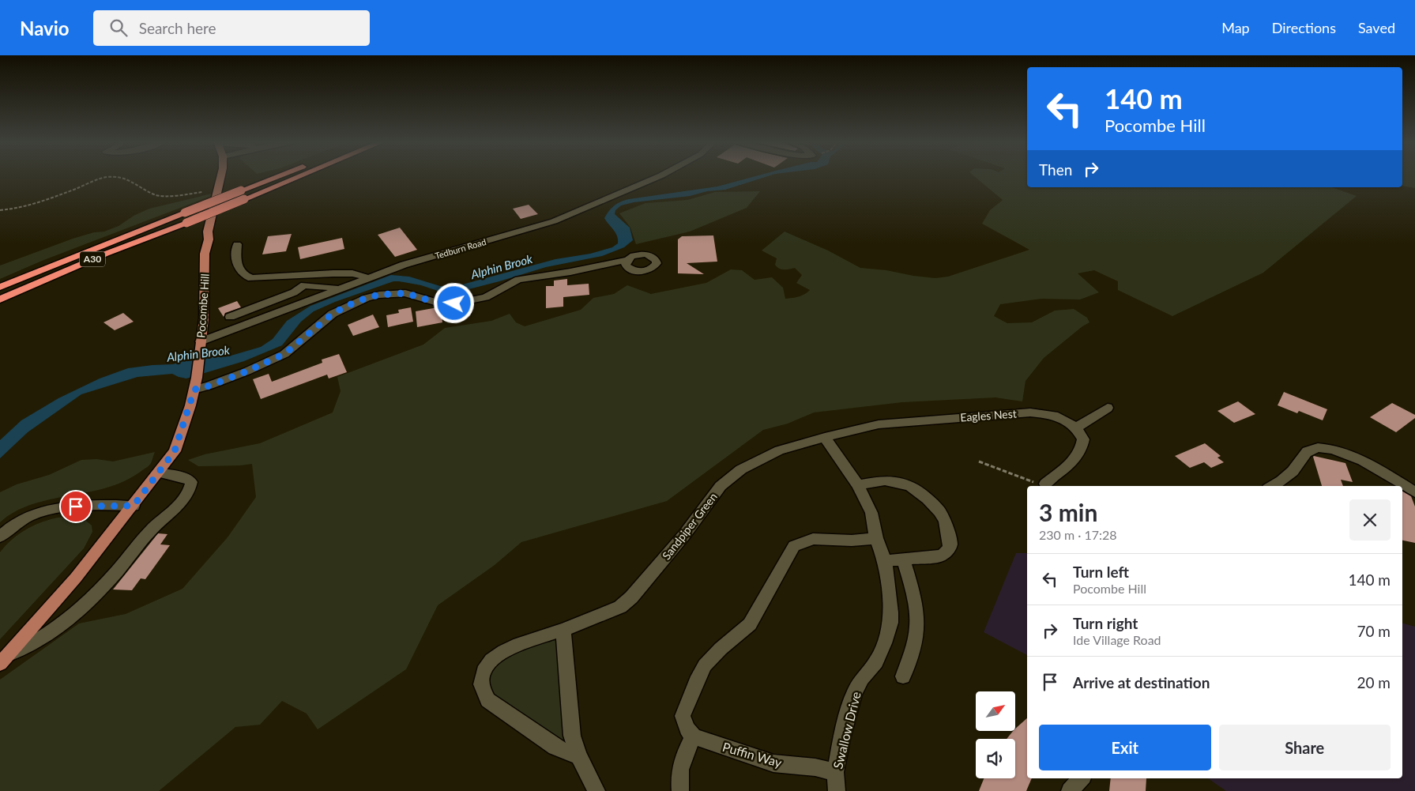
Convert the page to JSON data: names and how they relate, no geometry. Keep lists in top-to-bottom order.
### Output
{
  "streets": {
    "highway": ["A30"],
    "main road": ["Pocombe Hill"],
    "street": [
      "Tedburn Road",
      "Eagles Nest",
      "Sandpiper Green",
      "Swallow Drive",
      "Puffin Way"
    ]
  },
  "crossings": [
    ["Tedburn Road", "Pocombe Hill"],
    ["Eagles Nest", "Sandpiper Green"],
    ["Eagles Nest", "Swallow Drive"],
    ["Sandpiper Green", "Swallow Drive"],
    ["Swallow Drive", "Puffin Way"]
  ],
  "water": ["Alphin Brook"],
  "north": "top right",
  "page": {
    "header": "Navio",
    "search": "Search here",
    "nav": ["Map", "Directions", "Saved"],
    "turn": ["140 m", "Pocombe Hill"],
    "then": "Then",
    "heading": ["3 min", "230 m · 17:28"],
    "list": [
      {
        "name": "Turn left",
        "note": "Pocombe Hill",
        "value": "140 m"
      },
      {
        "name": "Turn right",
        "note": "Ide Village Road",
        "value": "70 m"
      },
      {
        "name": "Arrive at destination",
        "value": "20 m"
      }
    ],
    "buttons": ["Exit", "Share"]
  }
}
